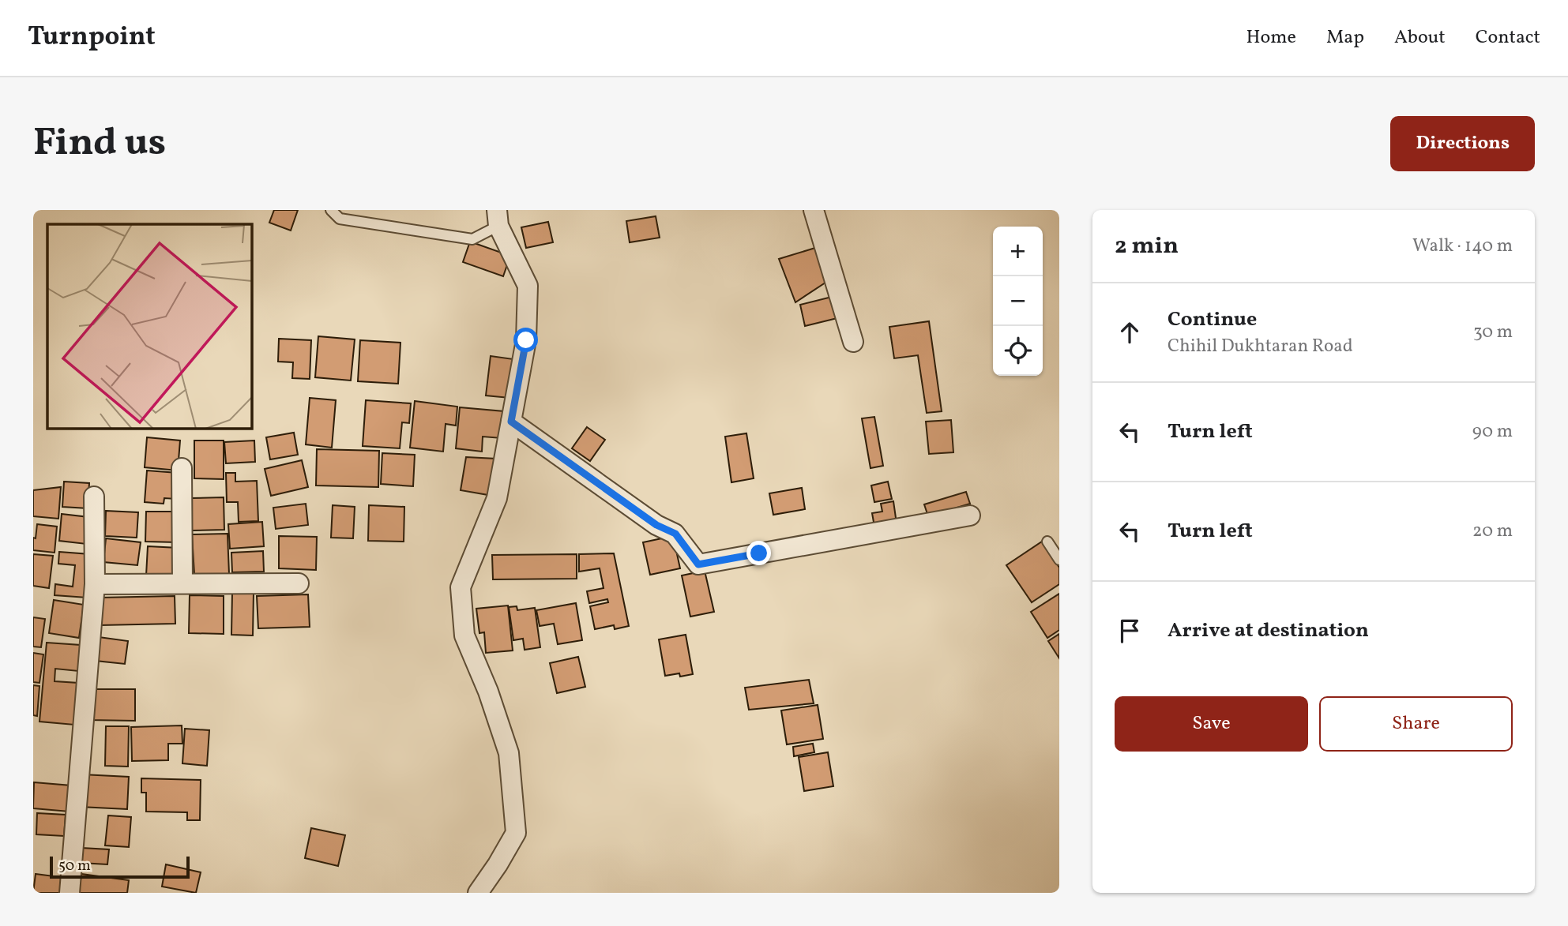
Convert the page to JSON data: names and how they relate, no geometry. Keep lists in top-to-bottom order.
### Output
{
  "scale_bar": "50 m",
  "page": {
    "header": "Turnpoint",
    "nav": [
      "Home",
      "Map",
      "About",
      "Contact"
    ],
    "buttons": [
      "Directions",
      ["Save", "Share"]
    ],
    "title": "Find us",
    "heading": ["2 min", "Walk · 140 m"],
    "map_buttons": ["+", "−"],
    "list": [
      ["Continue", "Chihil Dukhtaran Road", "30 m"],
      ["Turn left", "90 m"],
      ["Turn left", "20 m"],
      "Arrive at destination"
    ],
    "scale": "50 m"
  }
}
